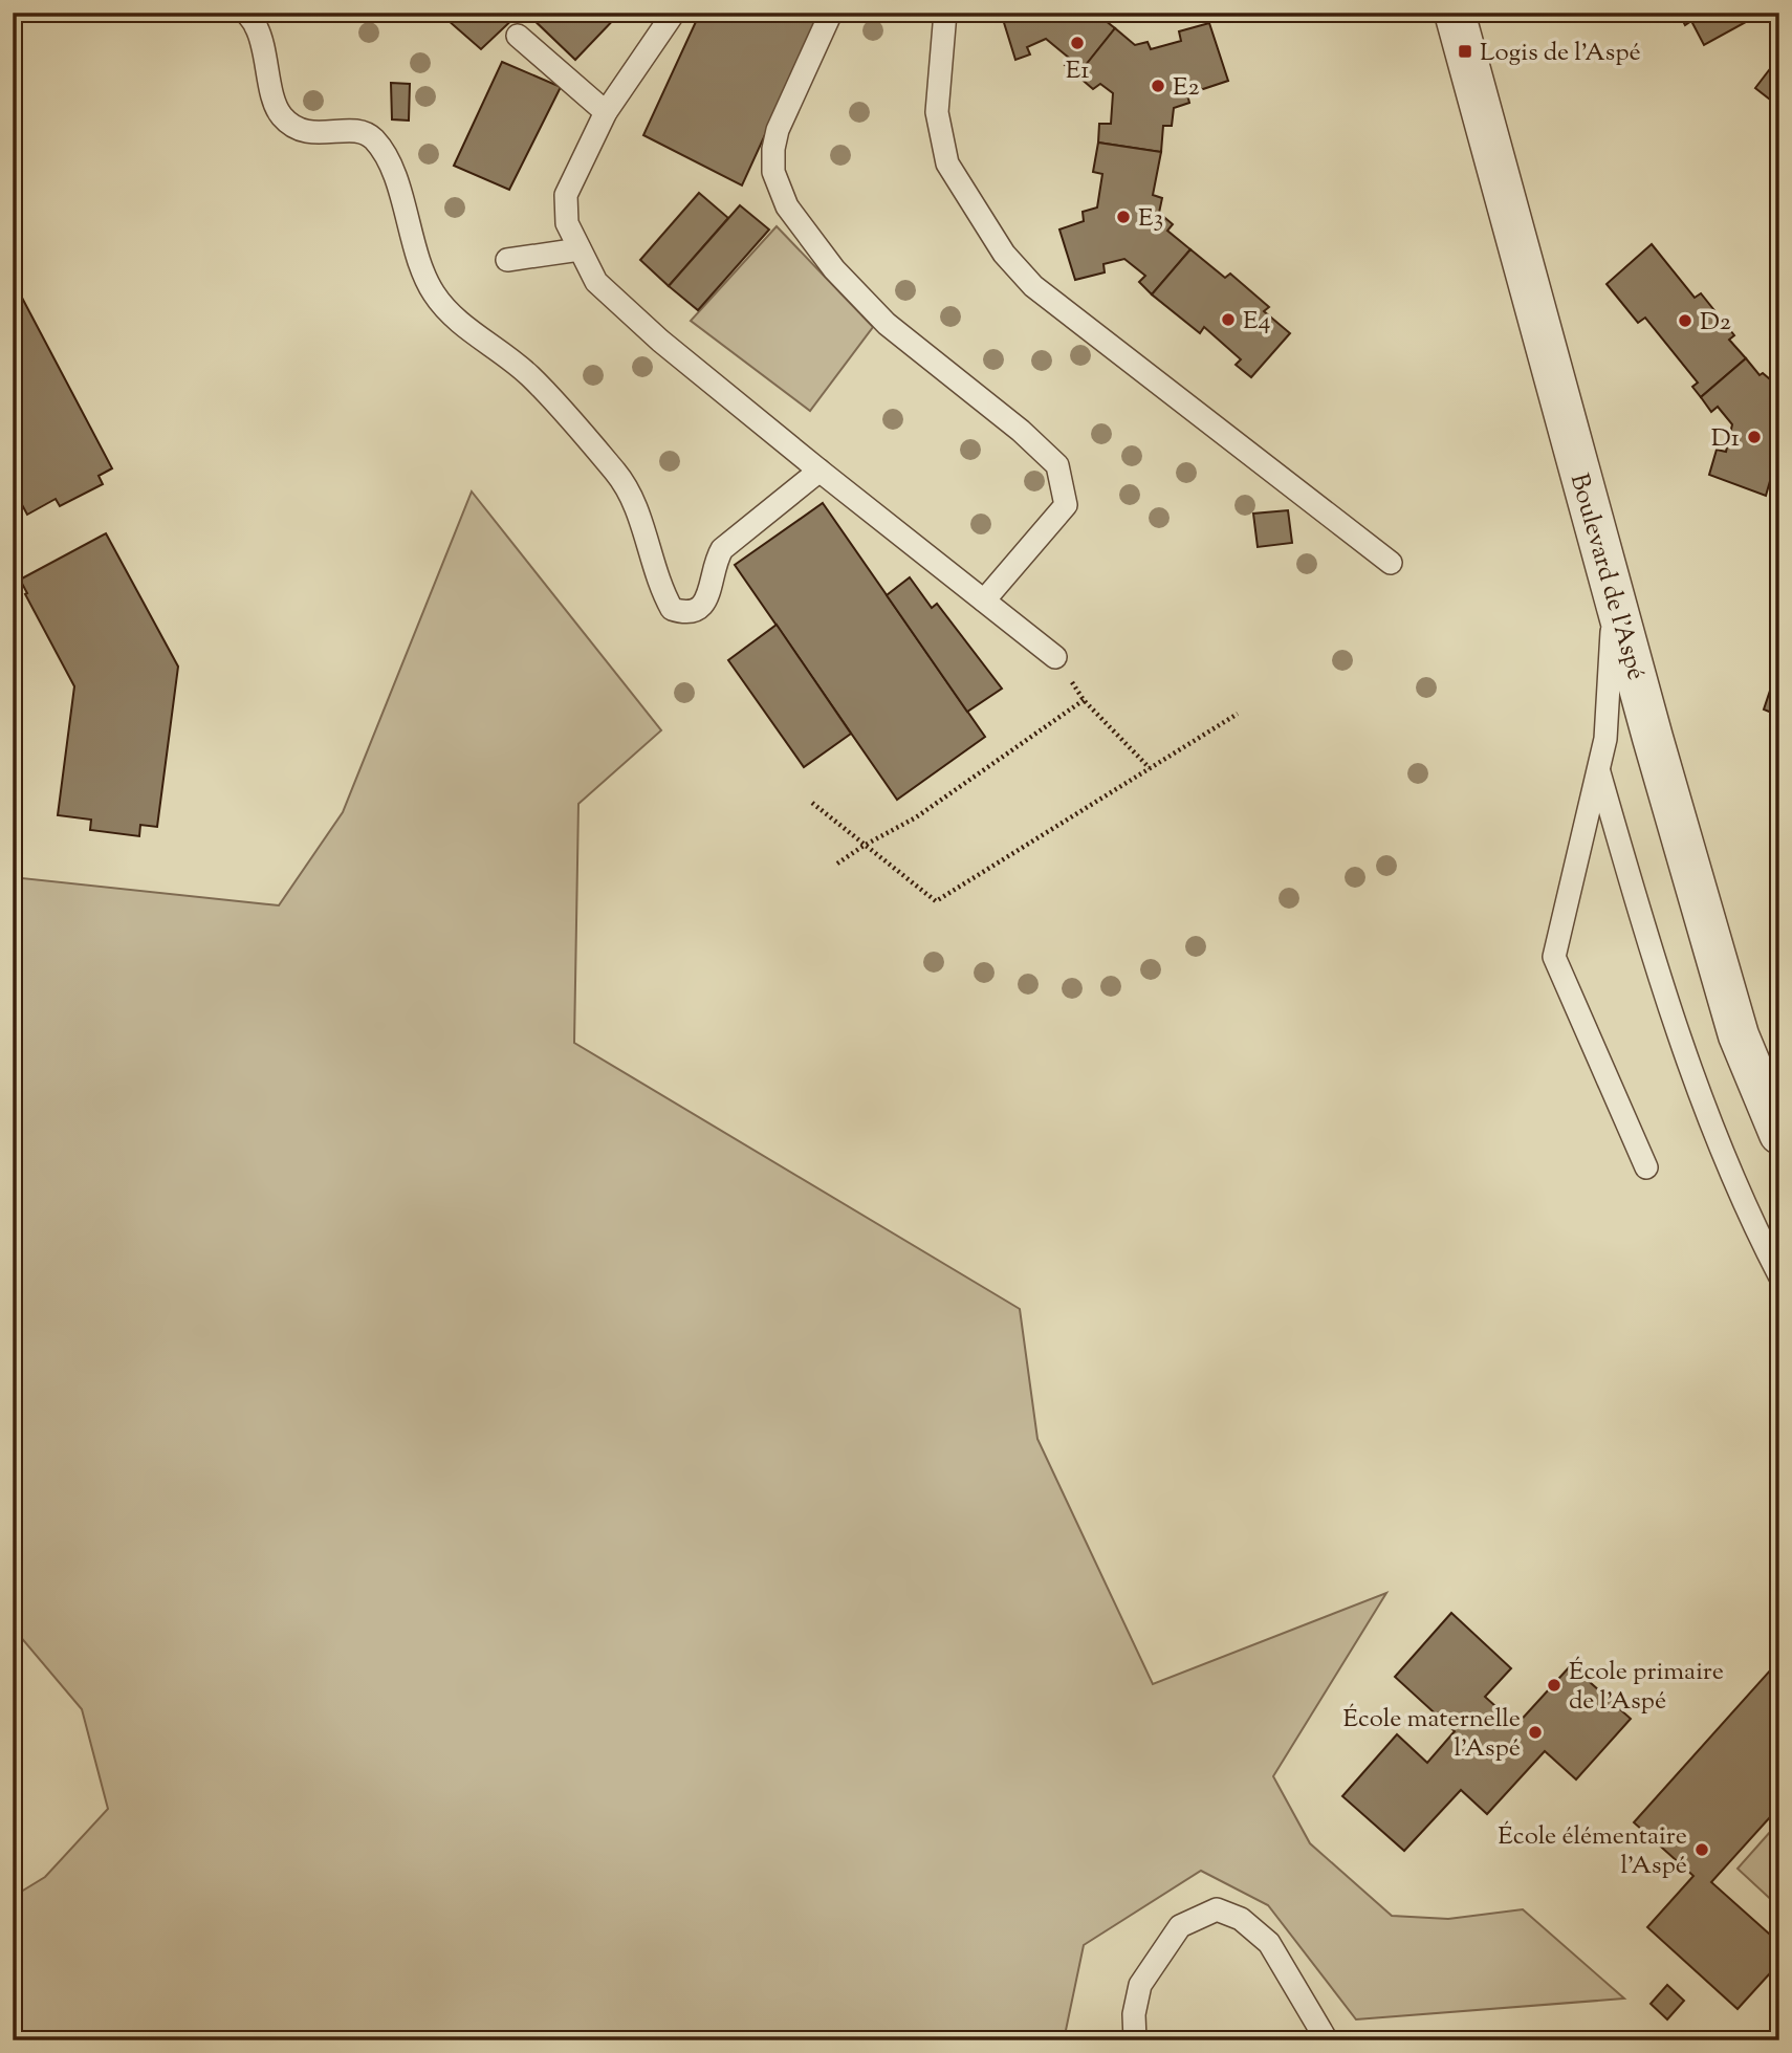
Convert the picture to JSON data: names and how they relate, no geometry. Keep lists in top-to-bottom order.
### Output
{
  "streets": {
    "street": ["Boulevard de l'Aspé"]
  },
  "places": {
    "other": [
      "E1",
      "E2",
      "E3",
      "E4",
      "D2",
      "D1",
      "École primaire de l’Aspé",
      "École maternelle l'Aspé",
      "École élémentaire l'Aspé"
    ],
    "transit": ["Logis de l'Aspé"]
  }
}
